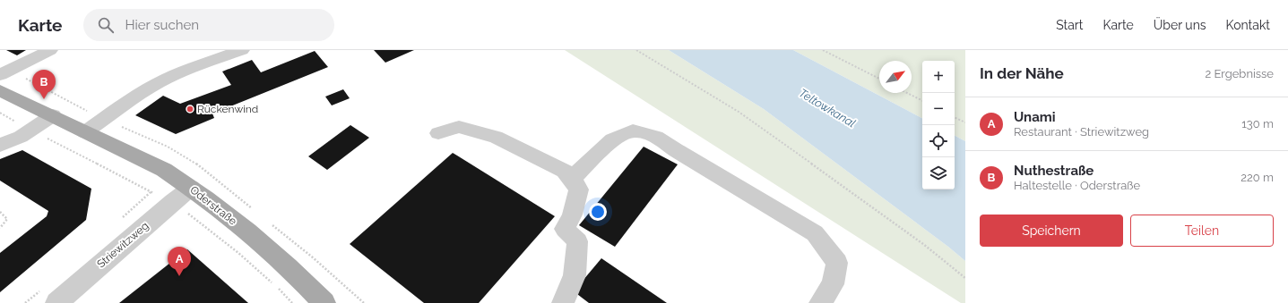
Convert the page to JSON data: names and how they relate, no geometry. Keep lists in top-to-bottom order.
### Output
{
  "streets": {
    "main road": ["Oderstraße"],
    "street": ["Striewitzweg"]
  },
  "crossings": [
    ["Oderstraße", "Striewitzweg"]
  ],
  "water": ["Teltowkanal"],
  "places": ["Rückenwind"],
  "north": "top right",
  "page": {
    "header": "Karte",
    "search": "Hier suchen",
    "nav": [
      "Start",
      "Karte",
      "Über uns",
      "Kontakt"
    ],
    "heading": ["In der Nähe", "2 Ergebnisse"],
    "map_buttons": ["+", "−"],
    "pins": ["B", "A"],
    "list": [
      {
        "mark": "A",
        "name": "Unami",
        "note": "Restaurant · Striewitzweg",
        "value": "130 m"
      },
      {
        "mark": "B",
        "name": "Nuthestraße",
        "note": "Haltestelle · Oderstraße",
        "value": "220 m"
      }
    ],
    "buttons": ["Speichern", "Teilen"]
  }
}
